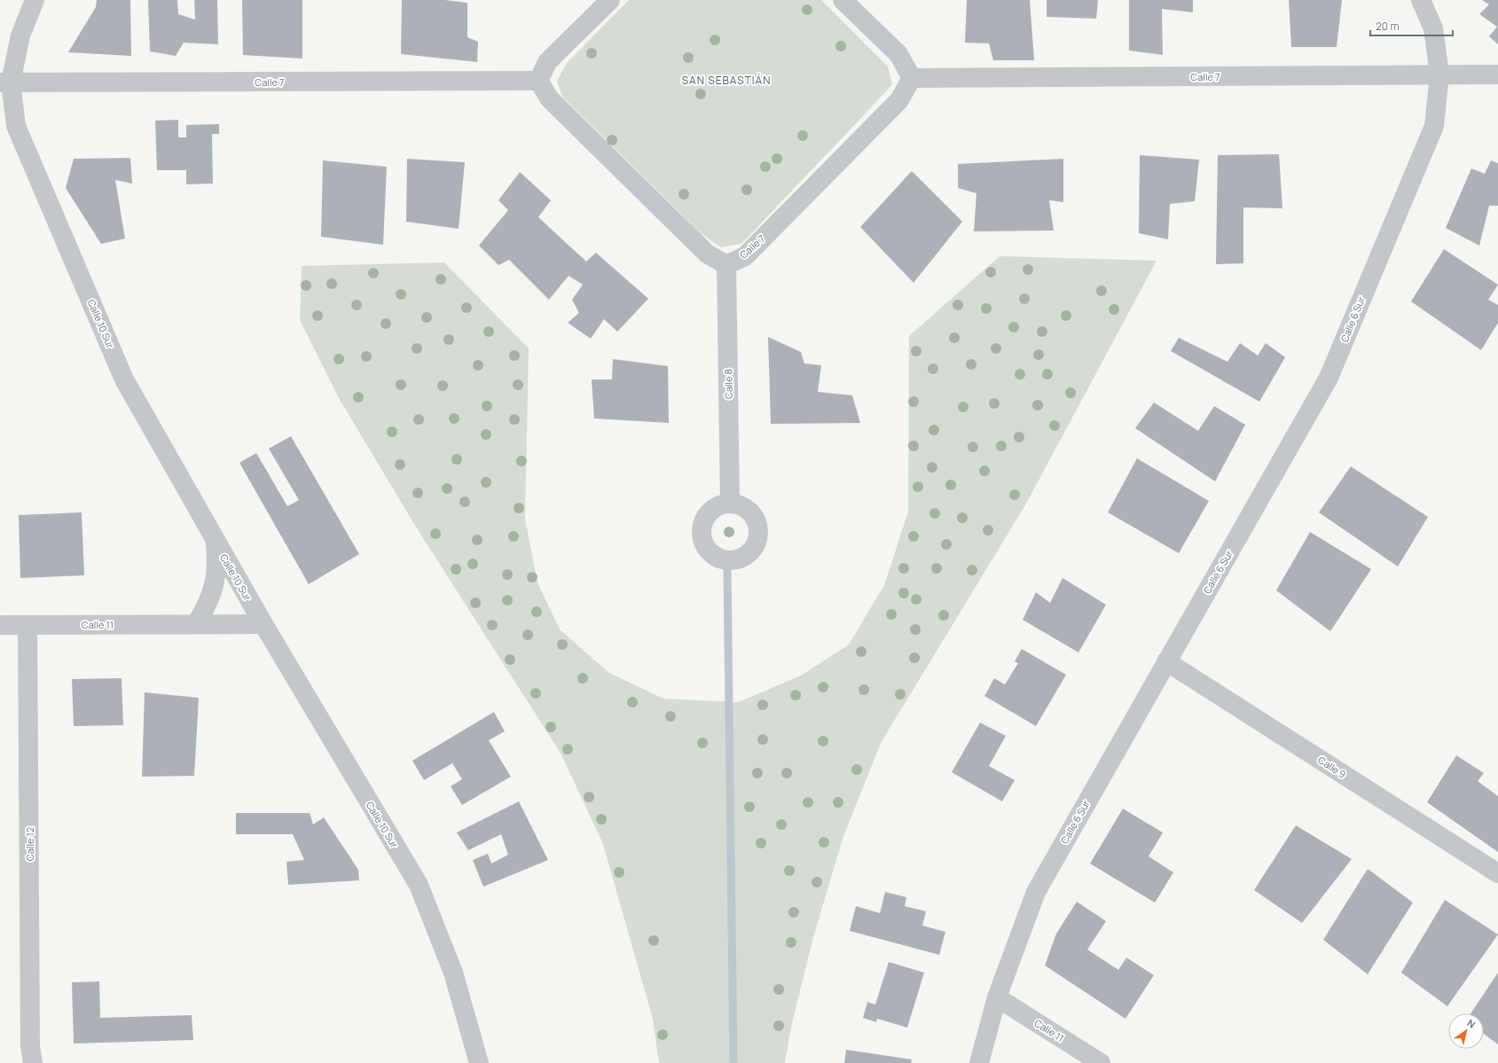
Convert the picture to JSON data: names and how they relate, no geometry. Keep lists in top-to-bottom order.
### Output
{
  "streets": {
    "street": [
      "Calle 7",
      "Calle 6 Sur",
      "Calle 10 Sur",
      "Calle 8",
      "Calle 11",
      "Calle 9",
      "Calle 12"
    ]
  },
  "crossings": [
    ["Calle 7", "Calle 6 Sur"],
    ["Calle 7", "Calle 10 Sur"],
    ["Calle 7", "Calle 8"],
    ["Calle 6 Sur", "Calle 11"],
    ["Calle 6 Sur", "Calle 9"],
    ["Calle 10 Sur", "Calle 11"],
    ["Calle 11", "Calle 12"]
  ],
  "districts": ["SAN SEBASTIÁN"],
  "scale_bar": "20 m",
  "north": "top right"
}
